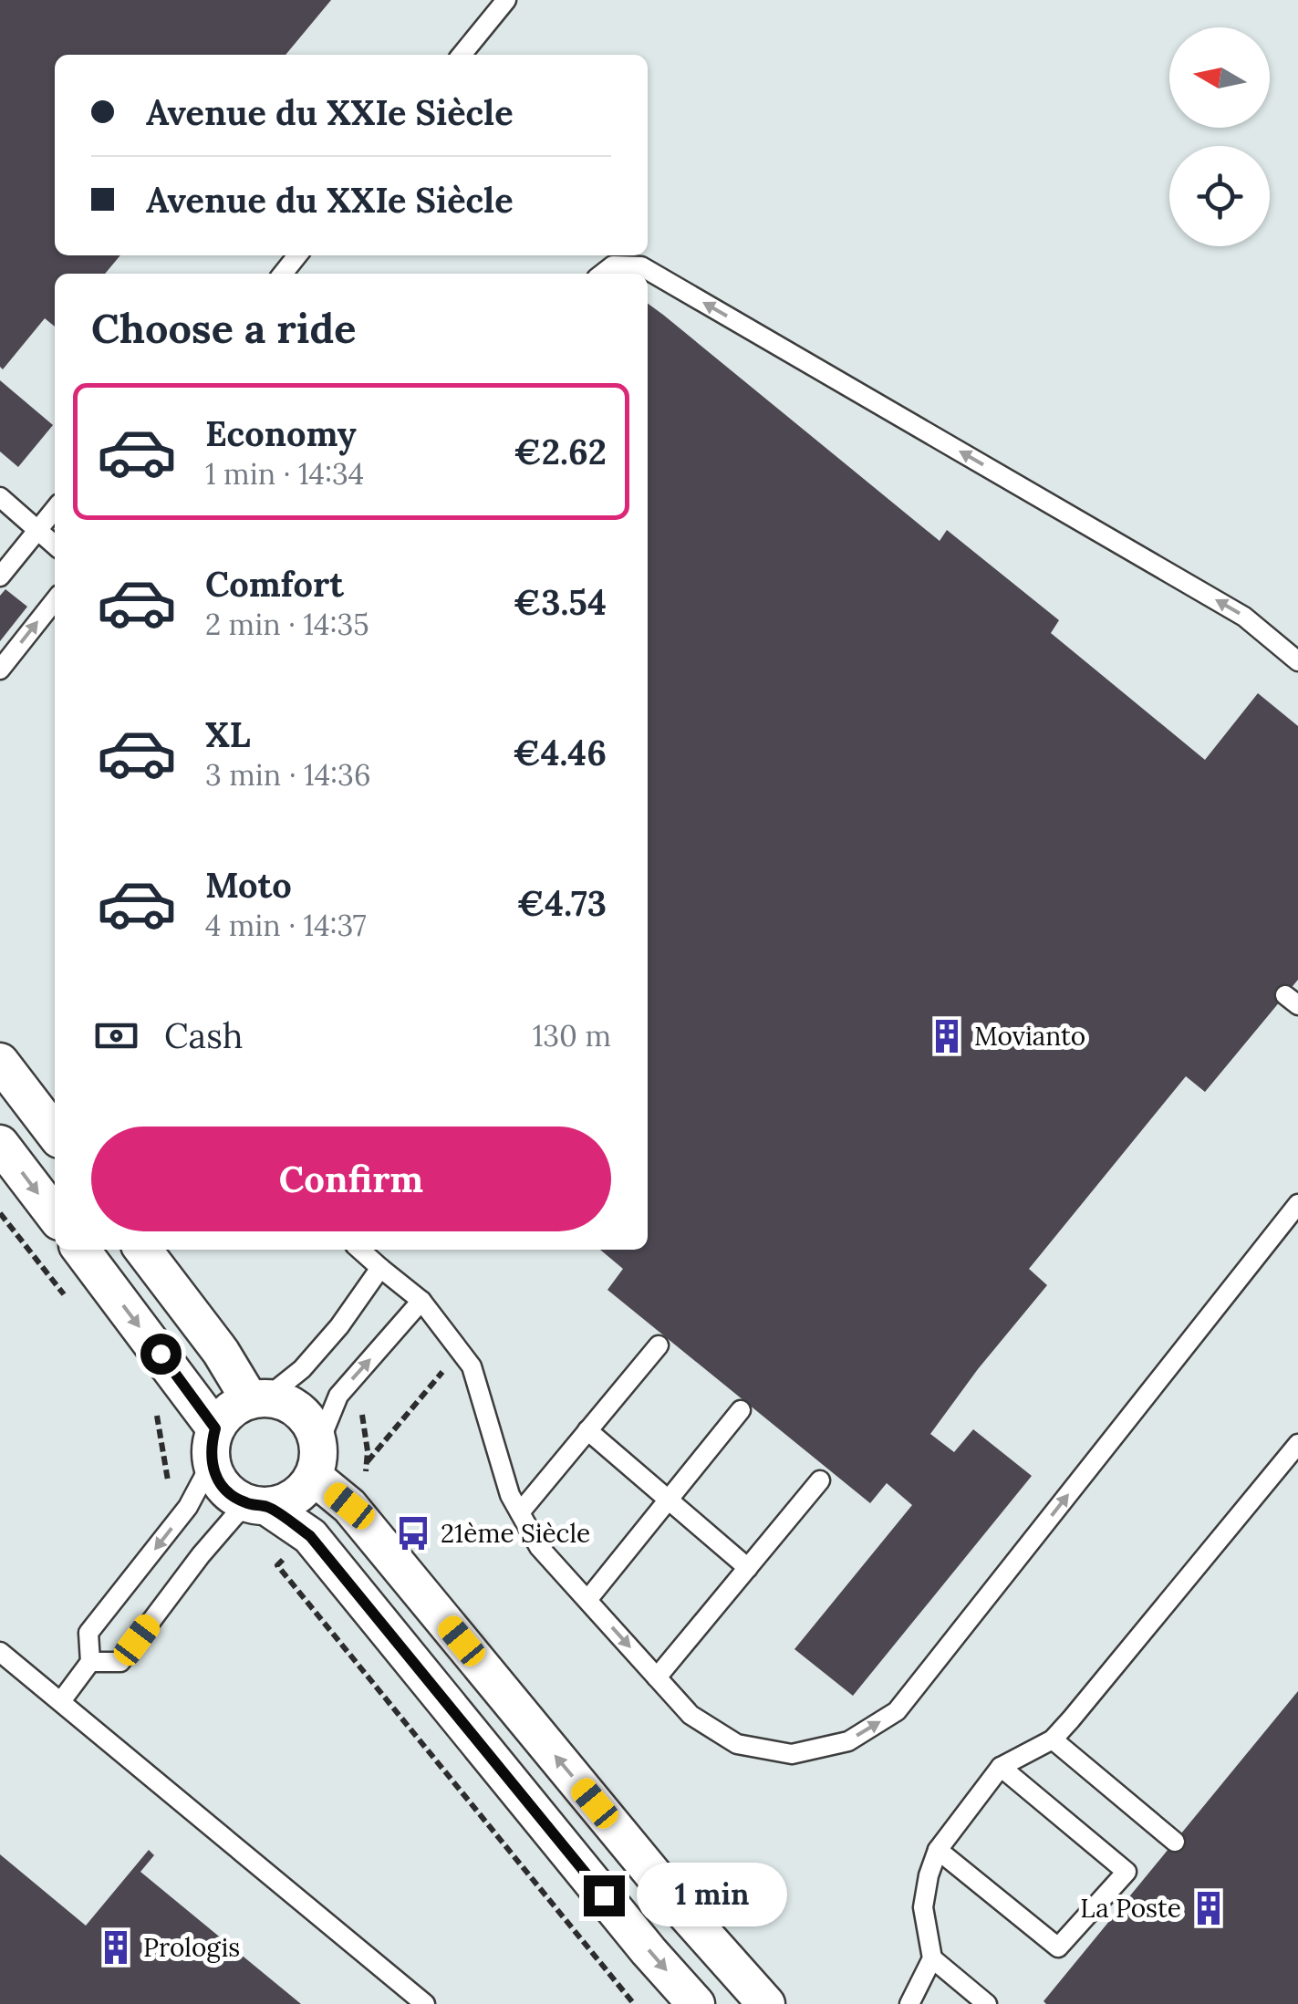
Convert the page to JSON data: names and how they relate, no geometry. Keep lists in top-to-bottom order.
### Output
{
  "places": {
    "building": ["Movianto", "La Poste", "Prologis"],
    "bus stop": ["21ème Siècle"]
  },
  "north": "left",
  "page": {
    "banner": ["Avenue du XXIe Siècle", "Avenue du XXIe Siècle"],
    "heading": "Choose a ride",
    "list": [
      {
        "name": "Economy",
        "note": "1 min · 14:34",
        "value": "€2.62"
      },
      {
        "name": "Comfort",
        "note": "2 min · 14:35",
        "value": "€3.54"
      },
      {
        "name": "XL",
        "note": "3 min · 14:36",
        "value": "€4.46"
      },
      {
        "name": "Moto",
        "note": "4 min · 14:37",
        "value": "€4.73"
      }
    ],
    "pay": ["Cash", "130 m"],
    "buttons": "Confirm",
    "bubble": "1 min"
  }
}
